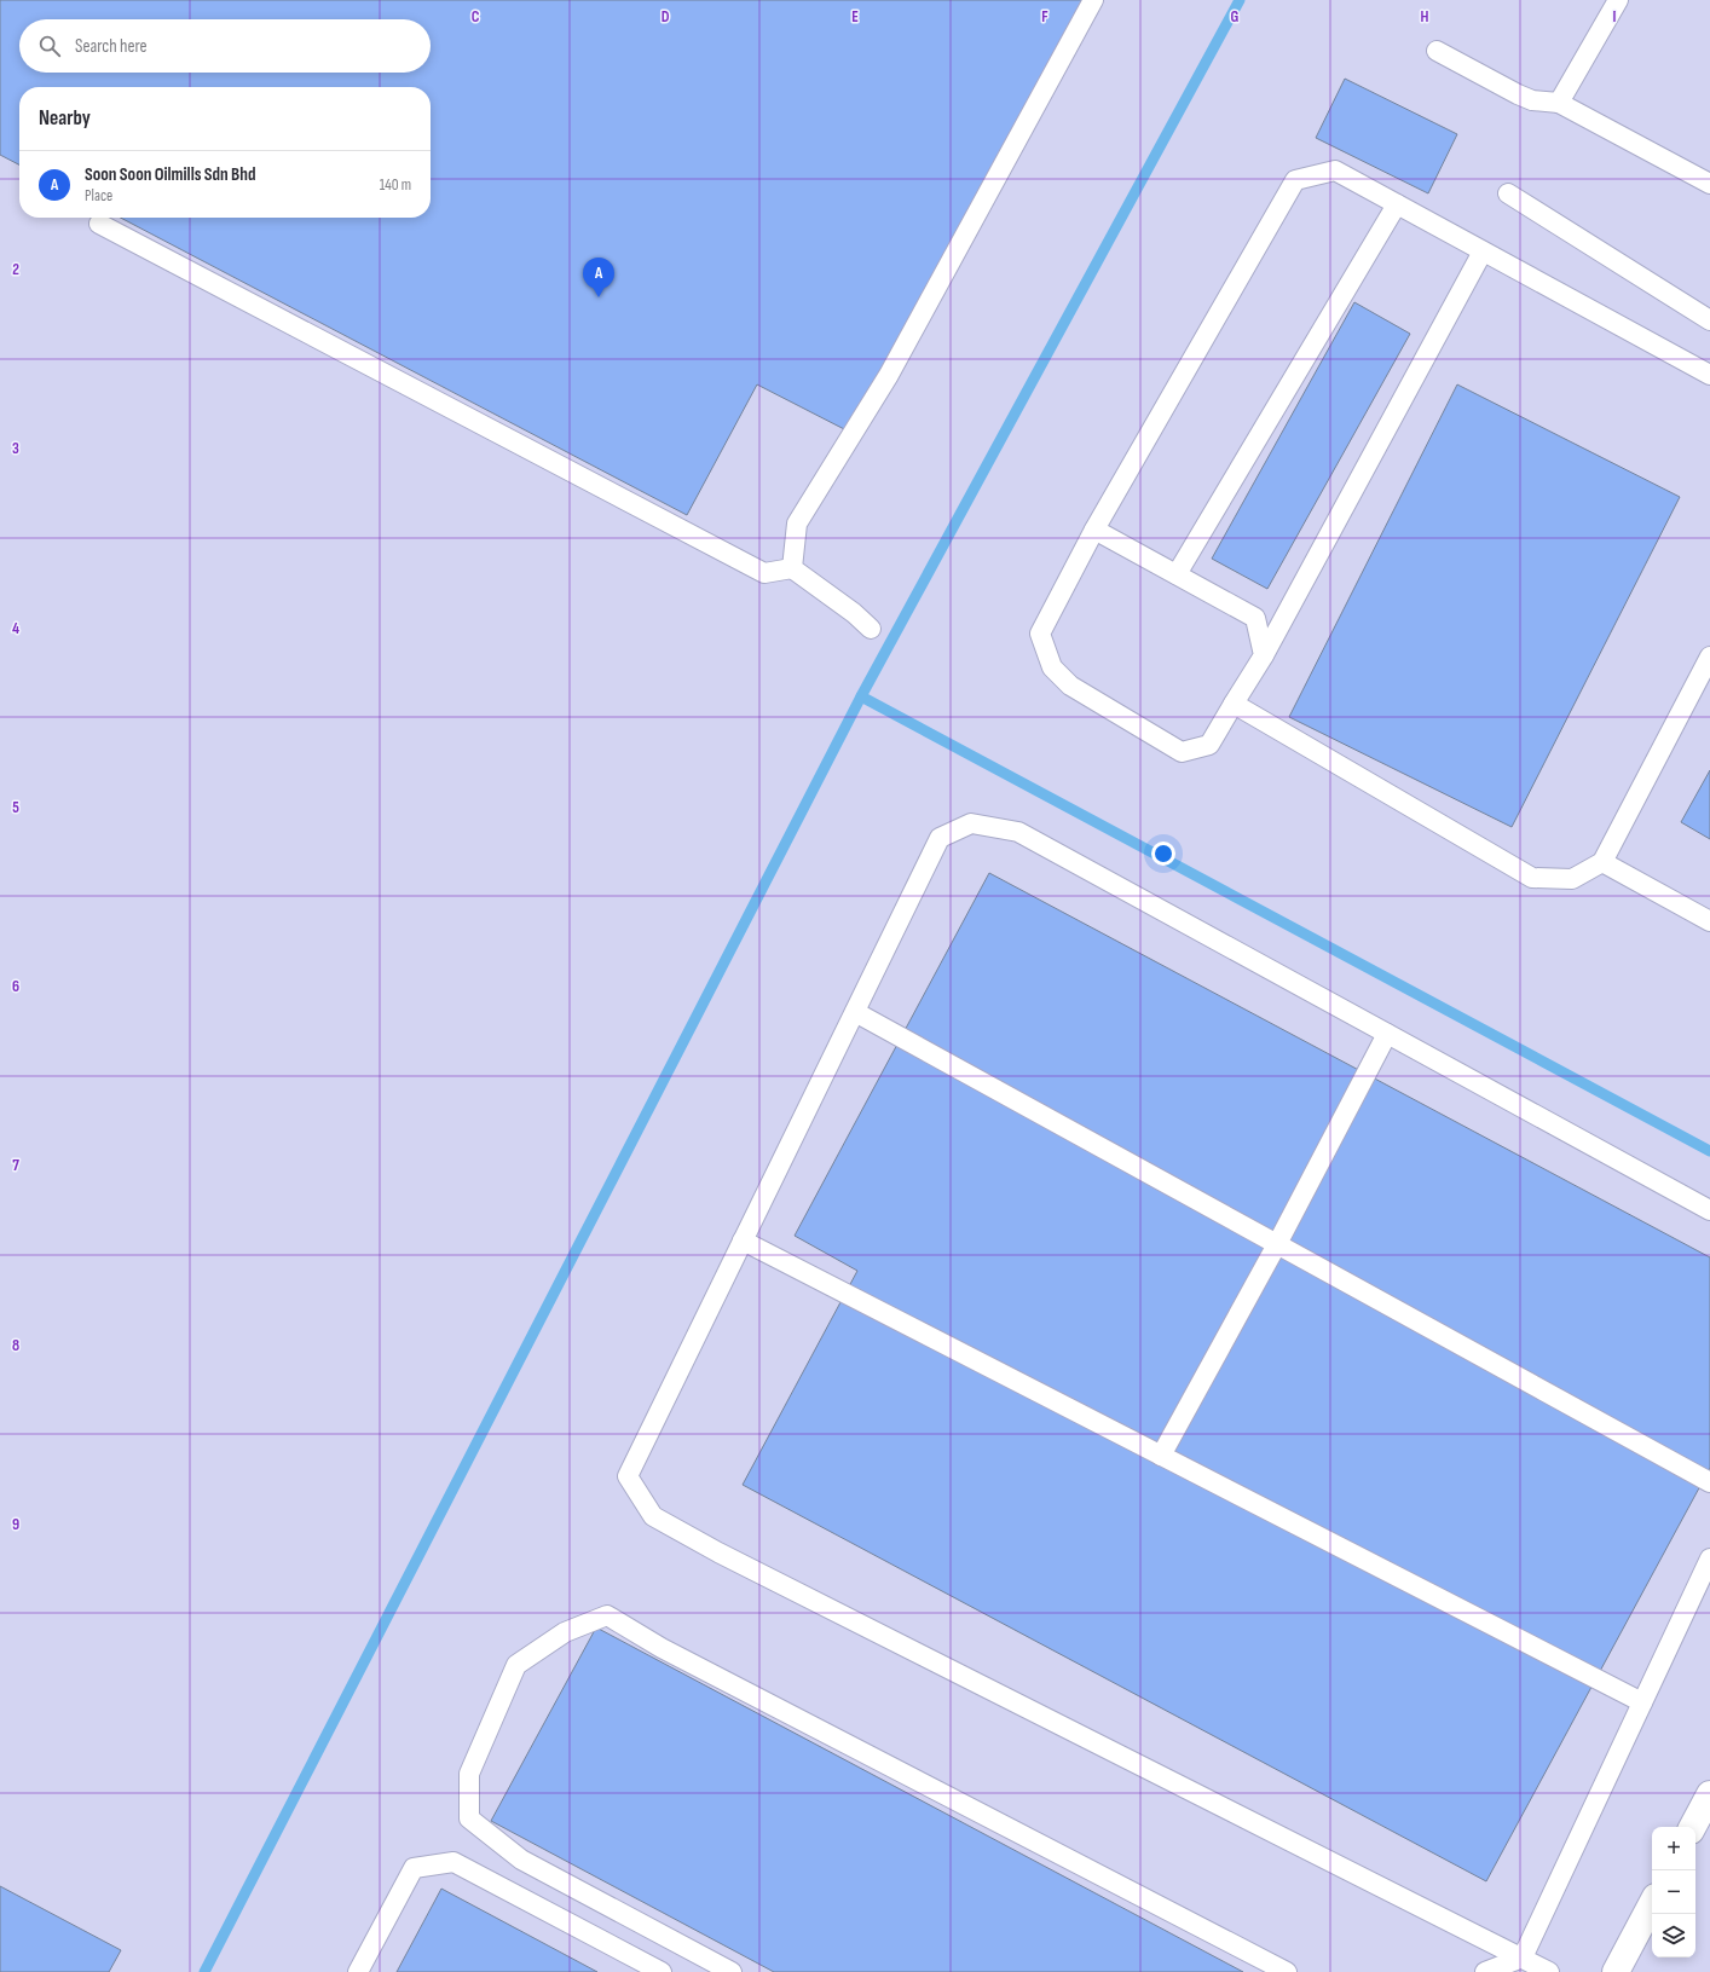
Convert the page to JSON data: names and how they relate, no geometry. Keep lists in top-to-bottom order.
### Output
{
  "page": {
    "search": "Search here",
    "heading": "Nearby",
    "list": [
      {
        "mark": "A",
        "name": "Soon Soon Oilmills Sdn Bhd",
        "note": "Place",
        "value": "140 m"
      }
    ],
    "pins": "A",
    "map_buttons": ["+", "−"]
  },
  "grid": {
    "columns": [
      "C",
      "D",
      "E",
      "F",
      "G",
      "H",
      "I"
    ],
    "rows": [
      "2",
      "3",
      "4",
      "5",
      "6",
      "7",
      "8",
      "9"
    ]
  }
}
